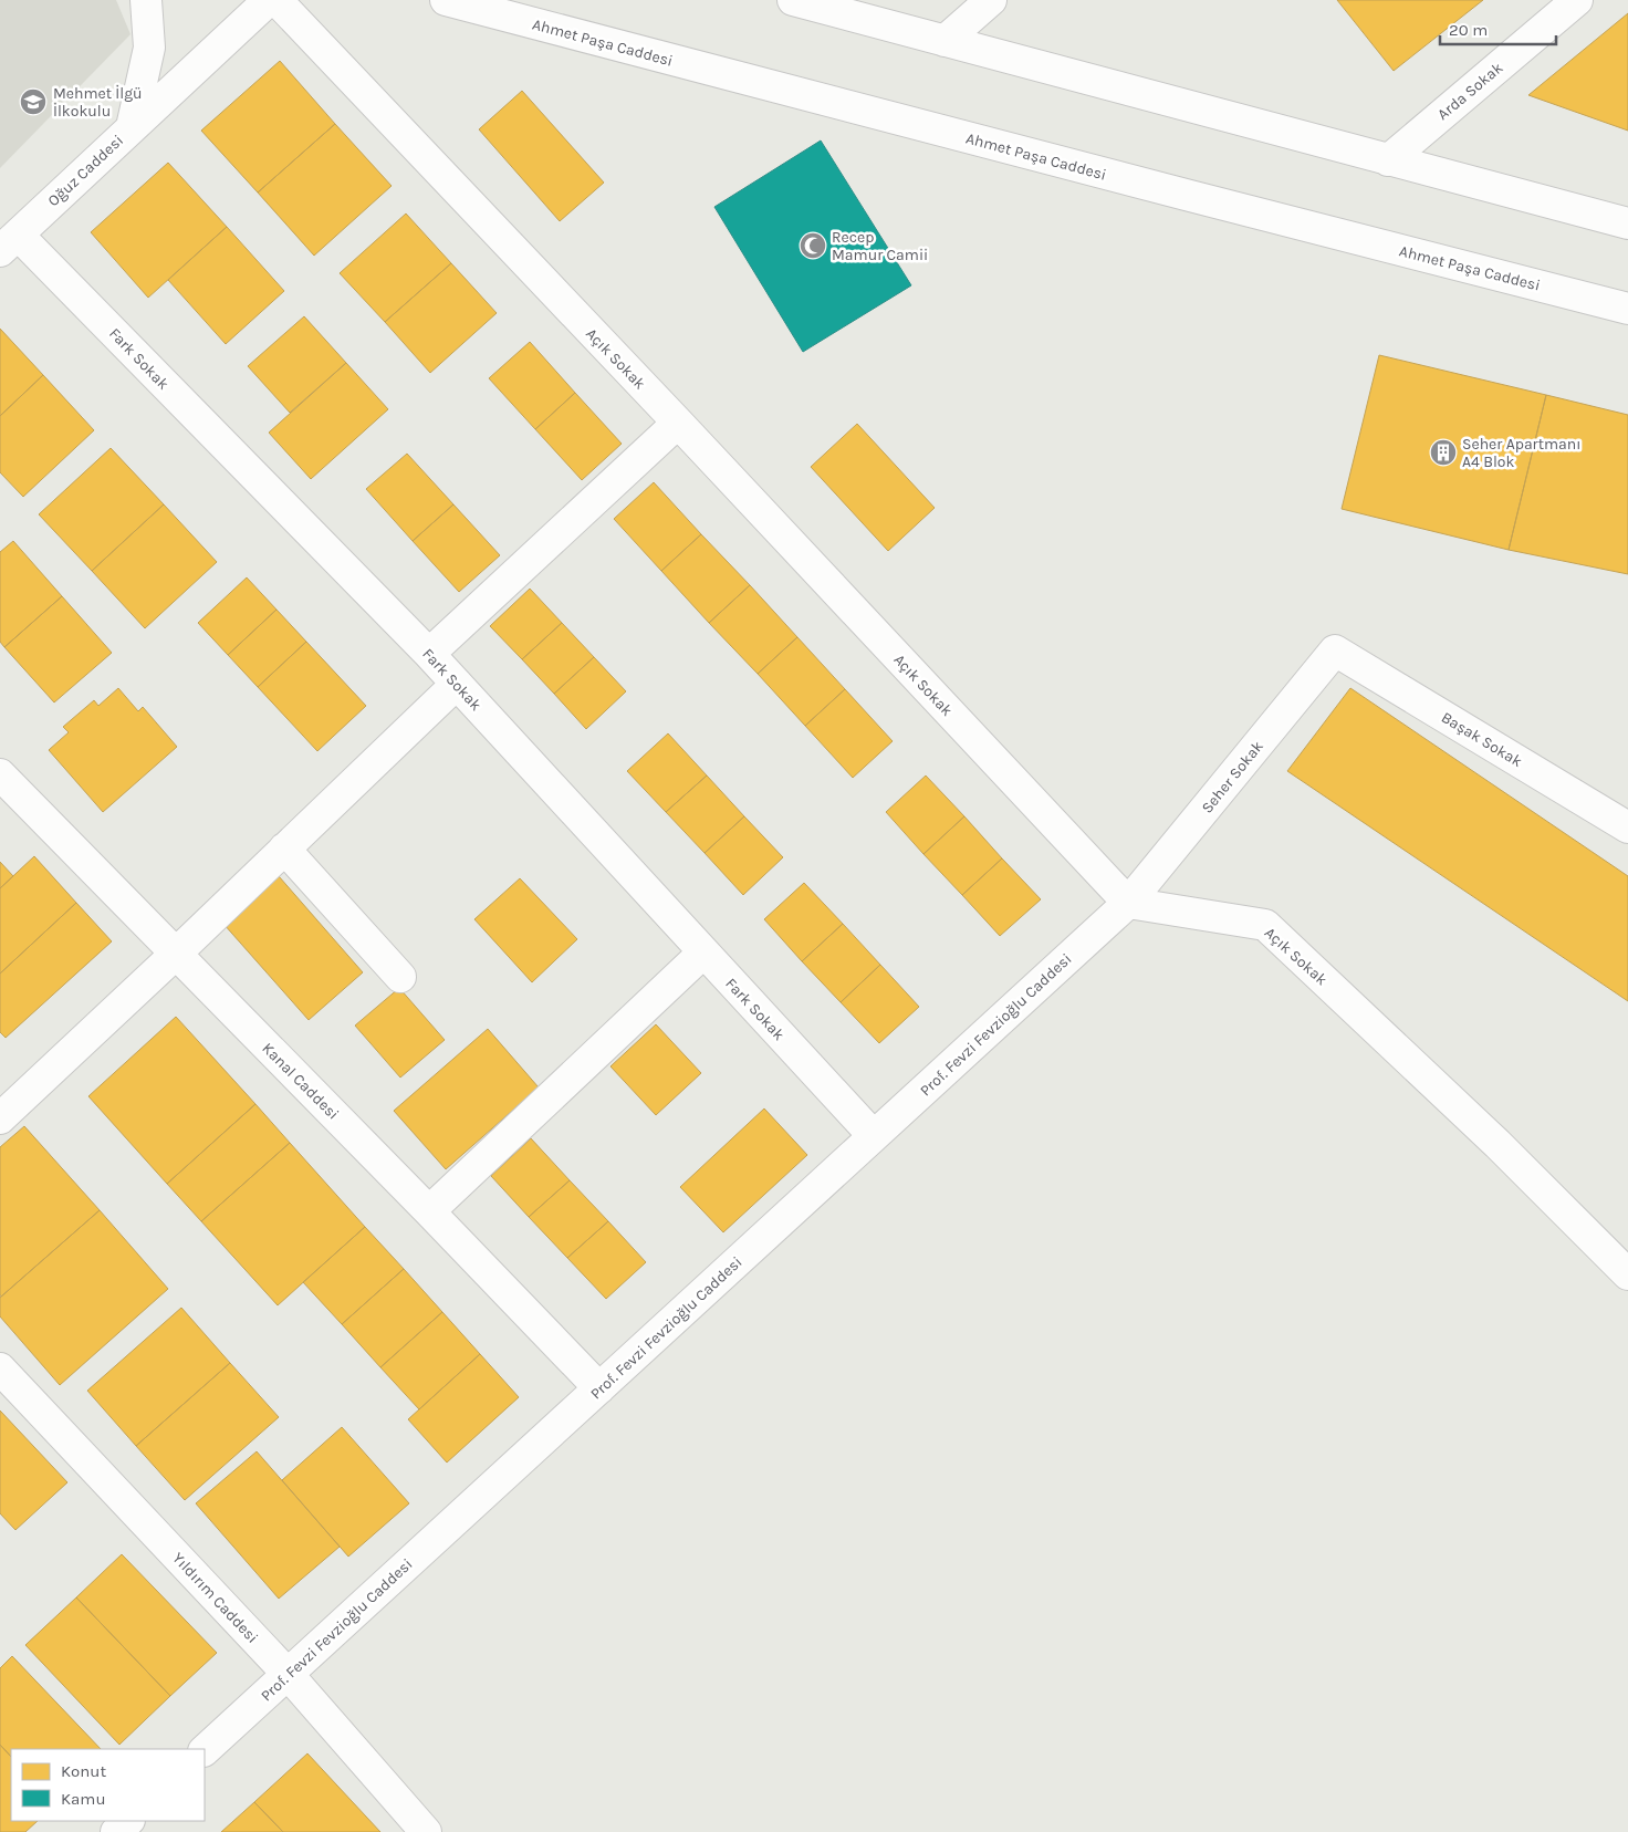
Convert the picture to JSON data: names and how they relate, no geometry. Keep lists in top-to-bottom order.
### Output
{
  "streets": {
    "street": [
      "Ahmet Paşa Caddesi",
      "Arda Sokak",
      "Oğuz Caddesi",
      "Fark Sokak",
      "Açık Sokak",
      "Başak Sokak",
      "Seher Sokak",
      "Prof. Fevzi Fevzioğlu Caddesi",
      "Kanal Caddesi",
      "Yıldırım Caddesi"
    ]
  },
  "crossings": [
    ["Oğuz Caddesi", "Fark Sokak"],
    ["Fark Sokak", "Prof. Fevzi Fevzioğlu Caddesi"],
    ["Açık Sokak", "Seher Sokak"],
    ["Açık Sokak", "Prof. Fevzi Fevzioğlu Caddesi"],
    ["Başak Sokak", "Seher Sokak"],
    ["Seher Sokak", "Prof. Fevzi Fevzioğlu Caddesi"],
    ["Prof. Fevzi Fevzioğlu Caddesi", "Kanal Caddesi"],
    ["Prof. Fevzi Fevzioğlu Caddesi", "Yıldırım Caddesi"]
  ],
  "places": {
    "school or university": ["Mehmet İlgü İlkokulu"],
    "mosque": ["Recep Mamur Camii"],
    "building": ["Seher Apartmanı A4 Blok"]
  },
  "legend": ["Konut", "Kamu"],
  "scale_bar": "20 m"
}
